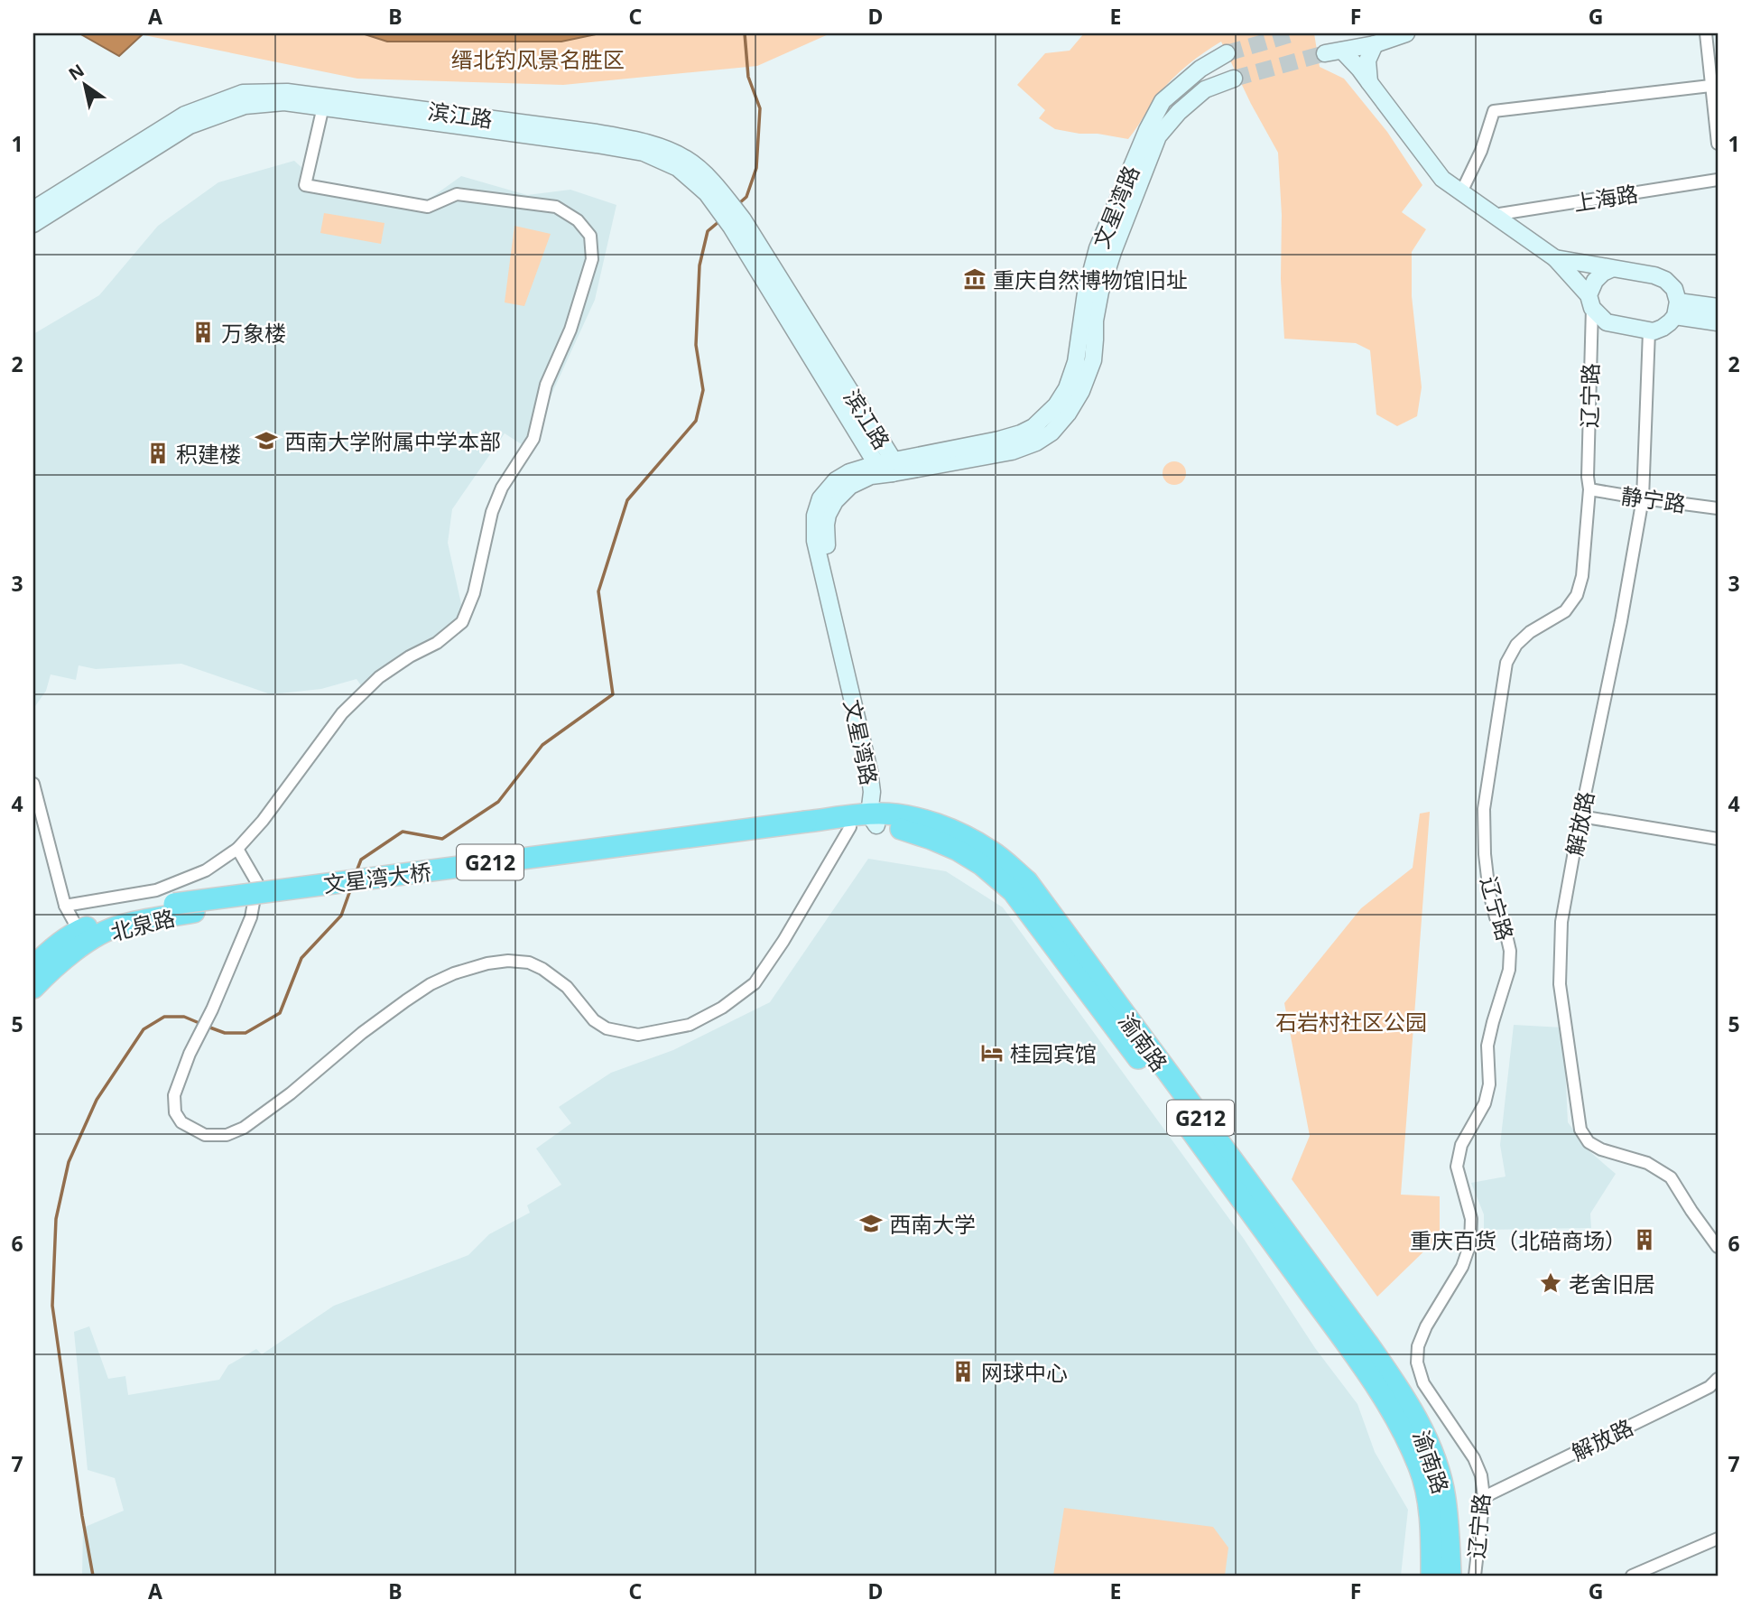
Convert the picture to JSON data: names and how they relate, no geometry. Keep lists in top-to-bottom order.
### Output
{
  "streets": {
    "highway": [
      "G212",
      "文星湾大桥",
      "北泉路",
      "渝南路"
    ],
    "main road": ["滨江路", "文星湾路"],
    "street": [
      "上海路",
      "辽宁路",
      "静宁路",
      "解放路"
    ]
  },
  "crossings": [
    ["滨江路", "文星湾路"],
    ["文星湾路", "渝南路"],
    ["辽宁路", "静宁路"],
    ["辽宁路", "解放路"],
    ["静宁路", "解放路"],
    ["文星湾大桥", "北泉路"],
    ["文星湾大桥", "渝南路"]
  ],
  "parks": ["缙北钓风景名胜区", "石岩村社区公园"],
  "places": {
    "museum": ["重庆自然博物馆旧址"],
    "building": [
      "万象楼",
      "积建楼",
      "重庆百货（北碚商场）",
      "网球中心"
    ],
    "school or university": ["西南大学附属中学本部", "西南大学"],
    "hotel": ["桂园宾馆"],
    "place": ["老舍旧居"]
  },
  "north": "top left",
  "grid": {
    "columns": [
      "A",
      "B",
      "C",
      "D",
      "E",
      "F",
      "G"
    ],
    "rows": [
      "1",
      "2",
      "3",
      "4",
      "5",
      "6",
      "7"
    ]
  }
}
